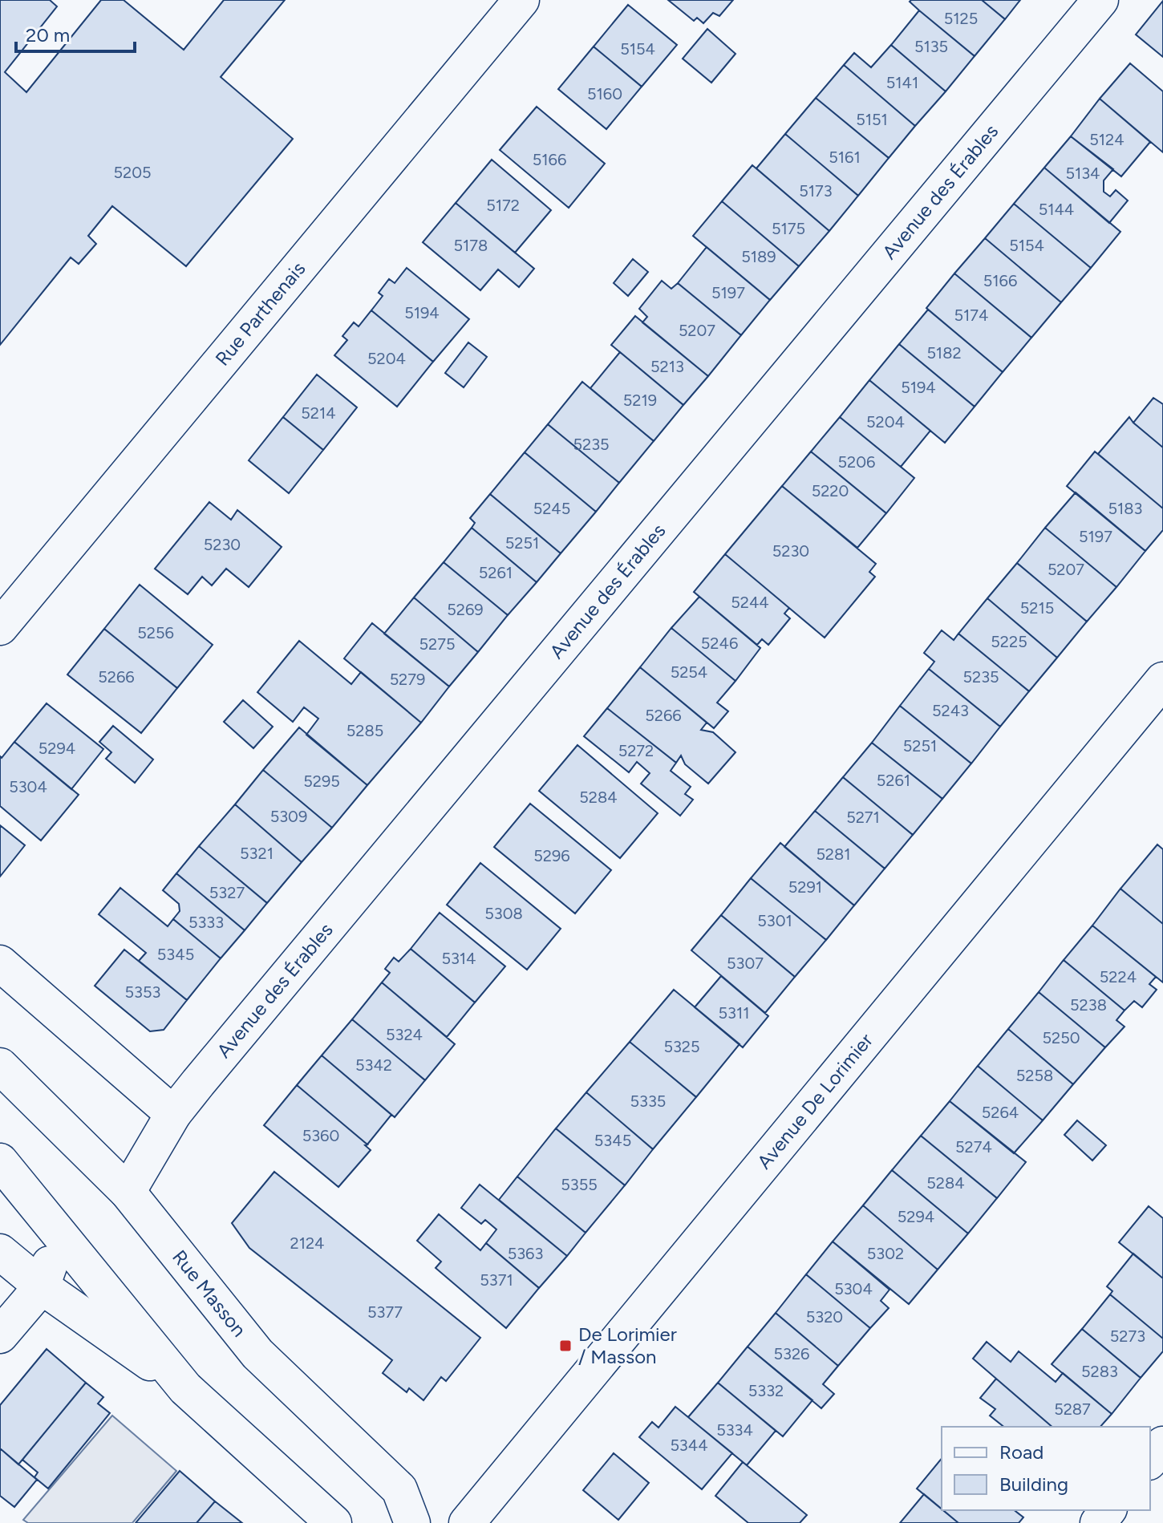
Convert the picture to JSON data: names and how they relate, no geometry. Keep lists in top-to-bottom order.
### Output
{
  "streets": {
    "street": [
      "Avenue des Érables",
      "Rue Parthenais",
      "Avenue De Lorimier",
      "Rue Masson"
    ]
  },
  "crossings": [
    ["Avenue des Érables", "Rue Masson"]
  ],
  "places": {
    "transit": ["De Lorimier / Masson"]
  },
  "house_numbers": [
    "5125",
    "5135",
    "5154",
    "5141",
    "5160",
    "5151",
    "5124",
    "5161",
    "5166",
    "5205",
    "5134",
    "5173",
    "5172",
    "5144",
    "5175",
    "5178",
    "5154",
    "5189",
    "5166",
    "5197",
    "5194",
    "5174",
    "5207",
    "5182",
    "5204",
    "5213",
    "5194",
    "5219",
    "5214",
    "5204",
    "5235",
    "5206",
    "5220",
    "5245",
    "5183",
    "5197",
    "5251",
    "5230",
    "5230",
    "5207",
    "5261",
    "5244",
    "5215",
    "5269",
    "5256",
    "5225",
    "5246",
    "5275",
    "5254",
    "5266",
    "5235",
    "5279",
    "5243",
    "5266",
    "5285",
    "5251",
    "5294",
    "5272",
    "5261",
    "5295",
    "5304",
    "5284",
    "5309",
    "5271",
    "5321",
    "5281",
    "5296",
    "5291",
    "5327",
    "5308",
    "5301",
    "5333",
    "5345",
    "5314",
    "5307",
    "5224",
    "5353",
    "5238",
    "5311",
    "5324",
    "5250",
    "5325",
    "5342",
    "5258",
    "5335",
    "5264",
    "5360",
    "5345",
    "5274",
    "5284",
    "5355",
    "5294",
    "2124",
    "5363",
    "5302",
    "5371",
    "5304",
    "5377",
    "5320",
    "5273",
    "5326",
    "5283",
    "5332",
    "5287",
    "5334",
    "5344"
  ],
  "legend": ["Road", "Building"],
  "scale_bar": "20 m"
}
